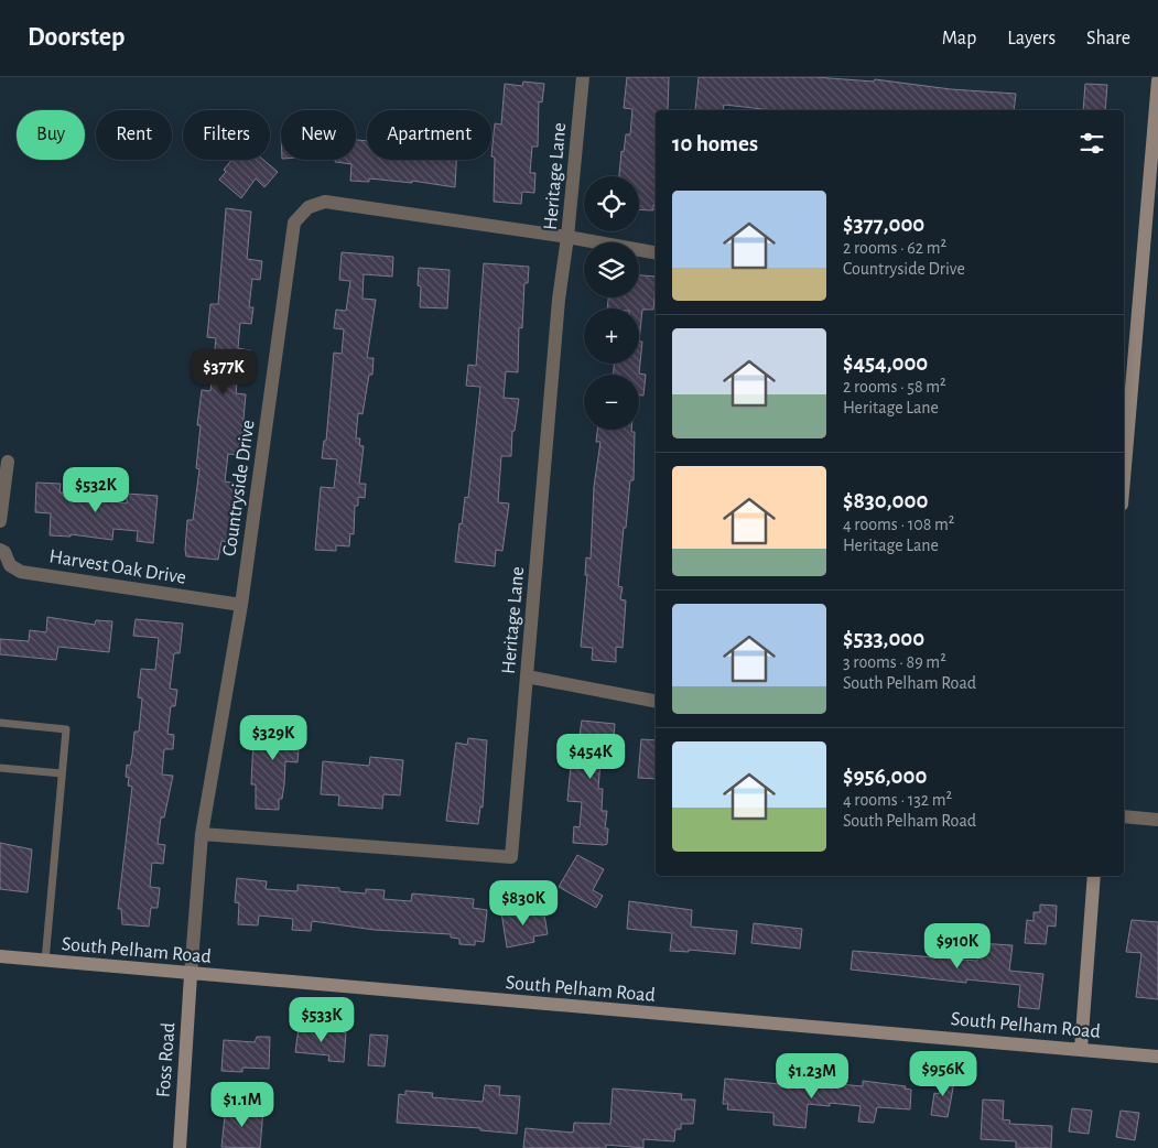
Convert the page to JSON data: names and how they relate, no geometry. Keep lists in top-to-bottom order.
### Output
{
  "streets": {
    "main road": ["South Pelham Road", "Foss Road"],
    "street": ["Heritage Lane", "Countryside Drive", "Harvest Oak Drive"]
  },
  "crossings": [
    ["Heritage Lane", "Countryside Drive"],
    ["Countryside Drive", "Harvest Oak Drive"],
    ["Countryside Drive", "South Pelham Road"],
    ["Countryside Drive", "Foss Road"],
    ["South Pelham Road", "Foss Road"]
  ],
  "page": {
    "header": "Doorstep",
    "nav": ["Map", "Layers", "Share"],
    "chip": [
      "Buy",
      "Rent",
      "Filters",
      "New",
      "Apartment"
    ],
    "heading": "10 homes",
    "map_buttons": ["+", "−"],
    "list": [
      {
        "name": "$377,000",
        "note": "2 rooms · 62 m² · Countryside Drive"
      },
      {
        "name": "$454,000",
        "note": "2 rooms · 58 m² · Heritage Lane"
      },
      {
        "name": "$830,000",
        "note": "4 rooms · 108 m² · Heritage Lane"
      },
      {
        "name": "$533,000",
        "note": "3 rooms · 89 m² · South Pelham Road"
      },
      {
        "name": "$956,000",
        "note": "4 rooms · 132 m² · South Pelham Road"
      }
    ],
    "price": [
      "$377K",
      "$532K",
      "$329K",
      "$454K",
      "$830K",
      "$910K",
      "$533K",
      "$956K",
      "$1.23M",
      "$1.1M"
    ]
  }
}
